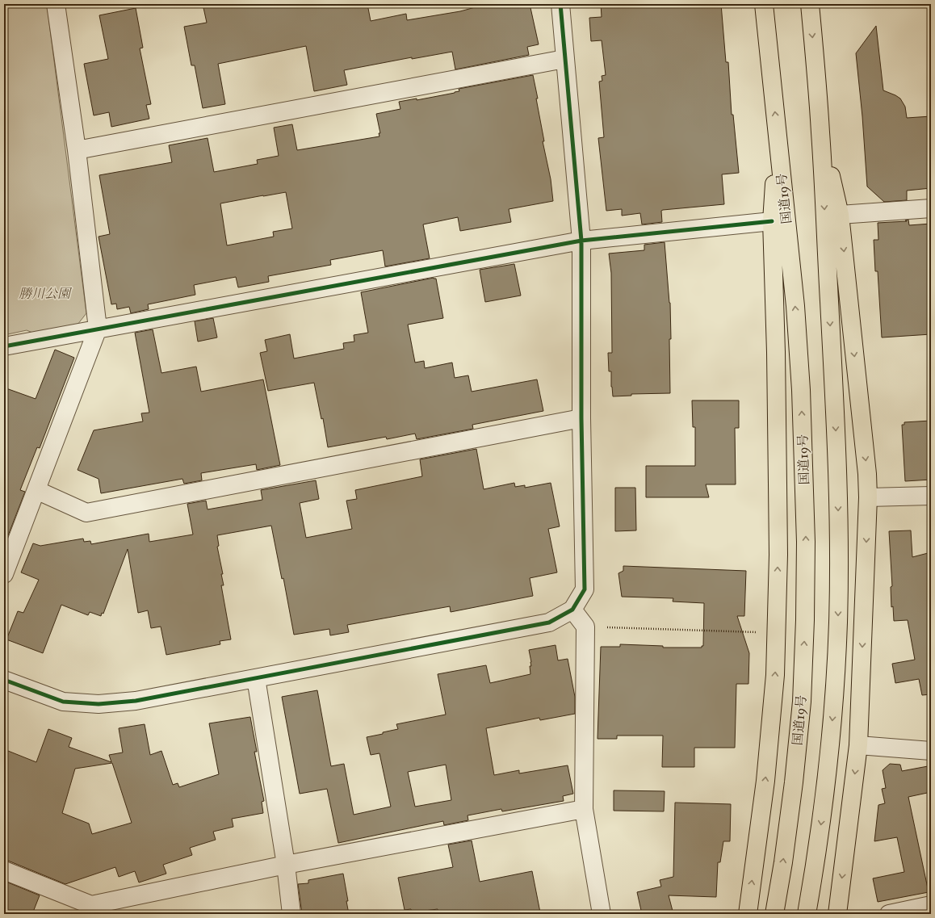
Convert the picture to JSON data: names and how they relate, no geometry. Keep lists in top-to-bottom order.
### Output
{
  "streets": {
    "highway": ["国道19号"]
  },
  "parks": ["勝川公園"]
}
